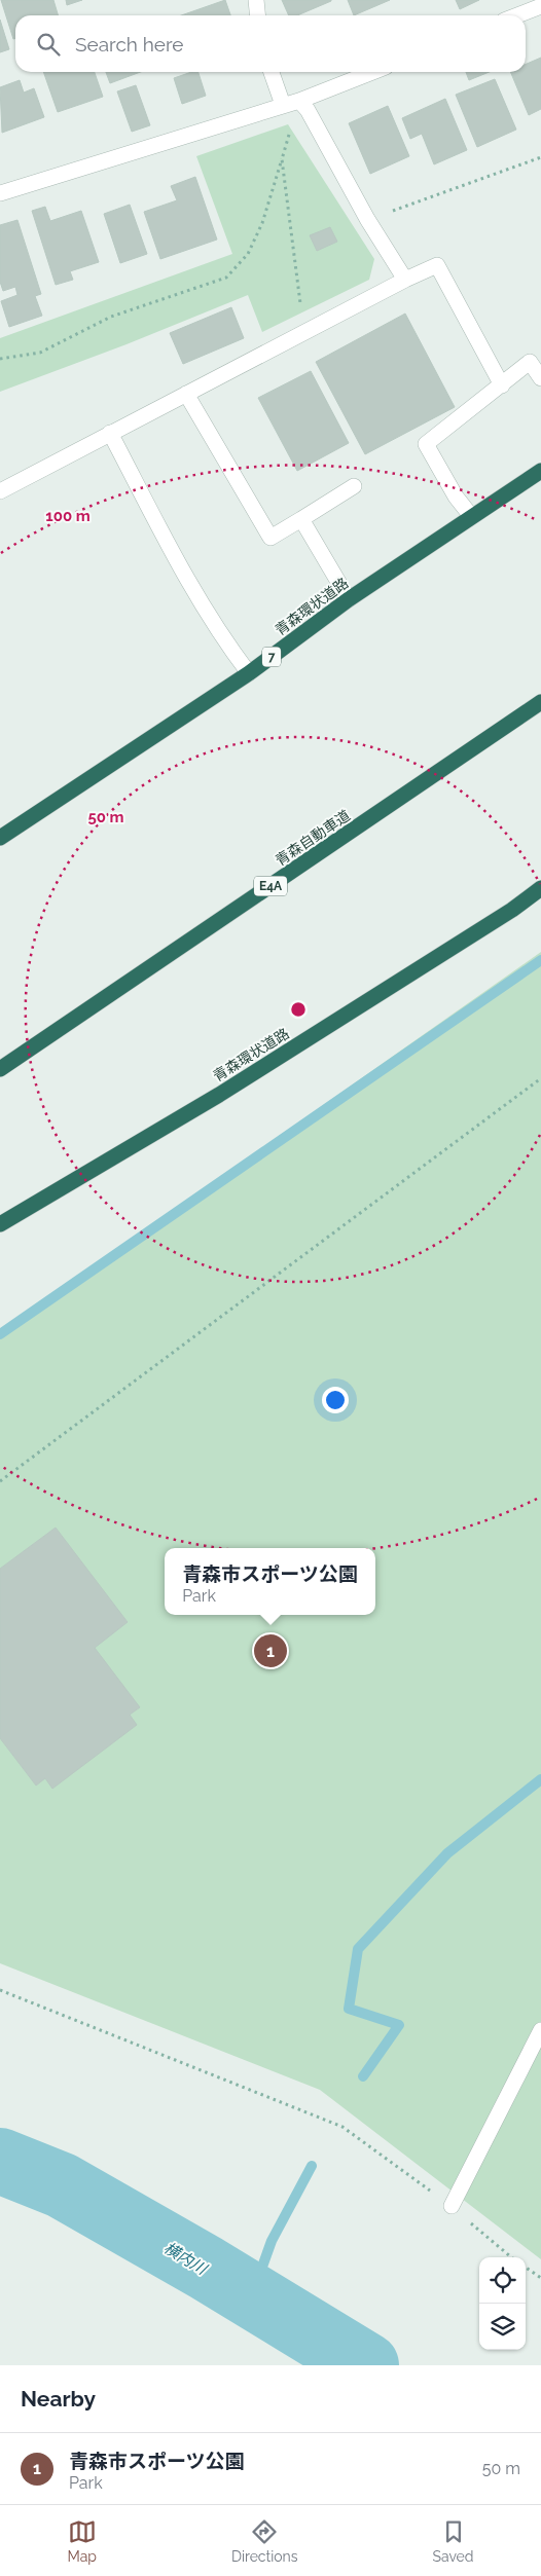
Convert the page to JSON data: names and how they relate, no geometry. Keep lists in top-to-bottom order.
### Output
{
  "streets": {
    "highway": [
      "青森環状道路",
      "7",
      "青森自動車道",
      "E4A"
    ]
  },
  "water": ["横内川"],
  "page": {
    "search": "Search here",
    "popup": ["青森市スポーツ公園", "Park"],
    "pins": "1",
    "heading": "Nearby",
    "list": [
      {
        "mark": "1",
        "name": "青森市スポーツ公園",
        "note": "Park",
        "value": "50 m"
      }
    ],
    "nav": ["Map", "Directions", "Saved"]
  },
  "rings": ["100 m", "50 m"]
}
